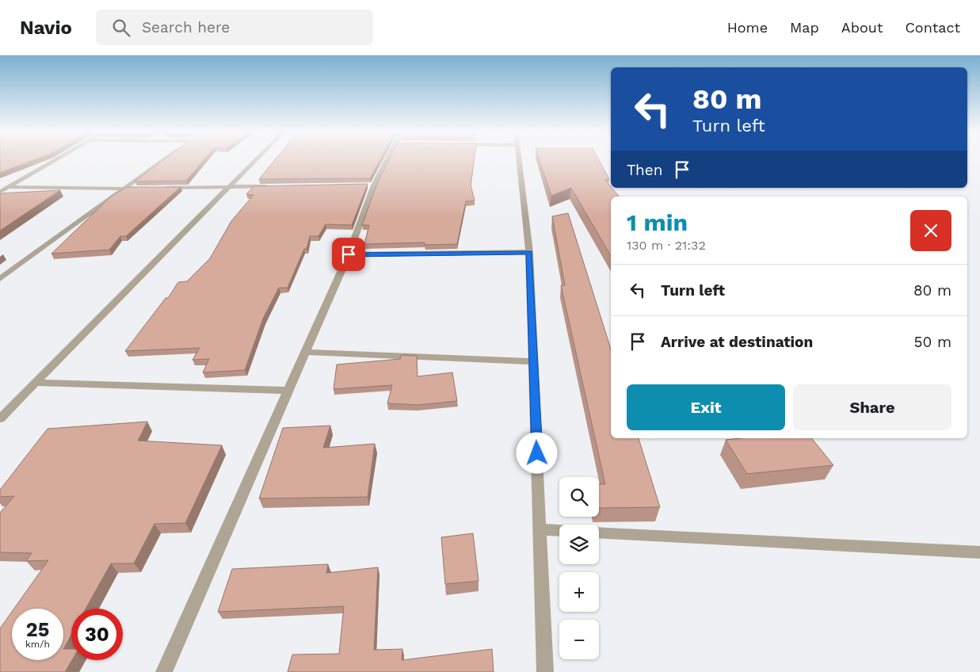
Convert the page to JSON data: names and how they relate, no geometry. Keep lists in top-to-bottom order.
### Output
{
  "page": {
    "header": "Navio",
    "search": "Search here",
    "nav": [
      "Home",
      "Map",
      "About",
      "Contact"
    ],
    "turn": ["80 m", "Turn left"],
    "then": "Then",
    "heading": ["1 min", "130 m · 21:32"],
    "list": [
      {
        "name": "Turn left",
        "value": "80 m"
      },
      {
        "name": "Arrive at destination",
        "value": "50 m"
      }
    ],
    "buttons": ["Exit", "Share"],
    "map_buttons": ["+", "−"],
    "speed": "25 km/h",
    "limit": "30"
  }
}
